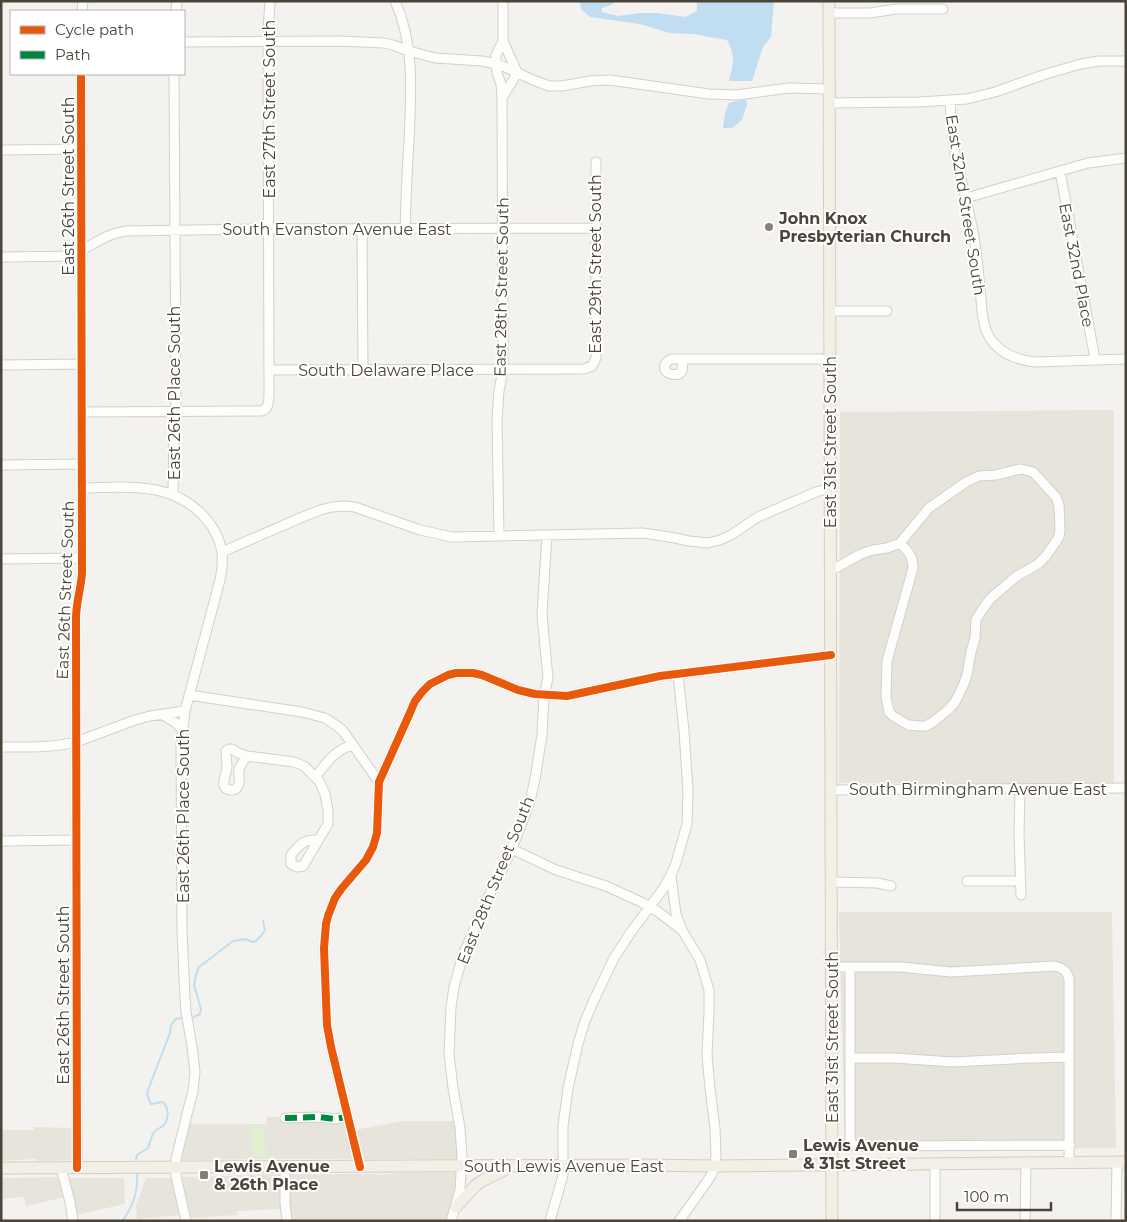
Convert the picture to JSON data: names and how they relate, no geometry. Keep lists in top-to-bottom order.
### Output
{
  "streets": {
    "main road": ["East 31st Street South", "South Lewis Avenue East"],
    "street": [
      "East 27th Street South",
      "East 26th Street South",
      "East 32nd Street South",
      "South Evanston Avenue East",
      "East 29th Street South",
      "East 32nd Place",
      "East 28th Street South",
      "South Delaware Place",
      "East 26th Place South",
      "South Birmingham Avenue East"
    ]
  },
  "crossings": [
    ["East 27th Street South", "South Evanston Avenue East"],
    ["East 27th Street South", "South Delaware Place"],
    ["East 27th Street South", "East 26th Place South"],
    ["East 26th Street South", "South Evanston Avenue East"],
    ["East 26th Street South", "South Lewis Avenue East"],
    ["East 32nd Street South", "East 32nd Place"],
    ["South Evanston Avenue East", "East 29th Street South"],
    ["South Evanston Avenue East", "East 28th Street South"],
    ["South Evanston Avenue East", "East 26th Place South"],
    ["East 29th Street South", "South Delaware Place"],
    ["East 28th Street South", "South Delaware Place"],
    ["East 28th Street South", "South Lewis Avenue East"],
    ["East 26th Place South", "South Lewis Avenue East"],
    ["East 31st Street South", "South Birmingham Avenue East"],
    ["East 31st Street South", "South Lewis Avenue East"]
  ],
  "places": {
    "other": ["John Knox Presbyterian Church"],
    "transit": ["Lewis Avenue & 31st Street", "Lewis Avenue & 26th Place"]
  },
  "legend": ["Cycle path", "Path"],
  "scale_bar": "100 m"
}
